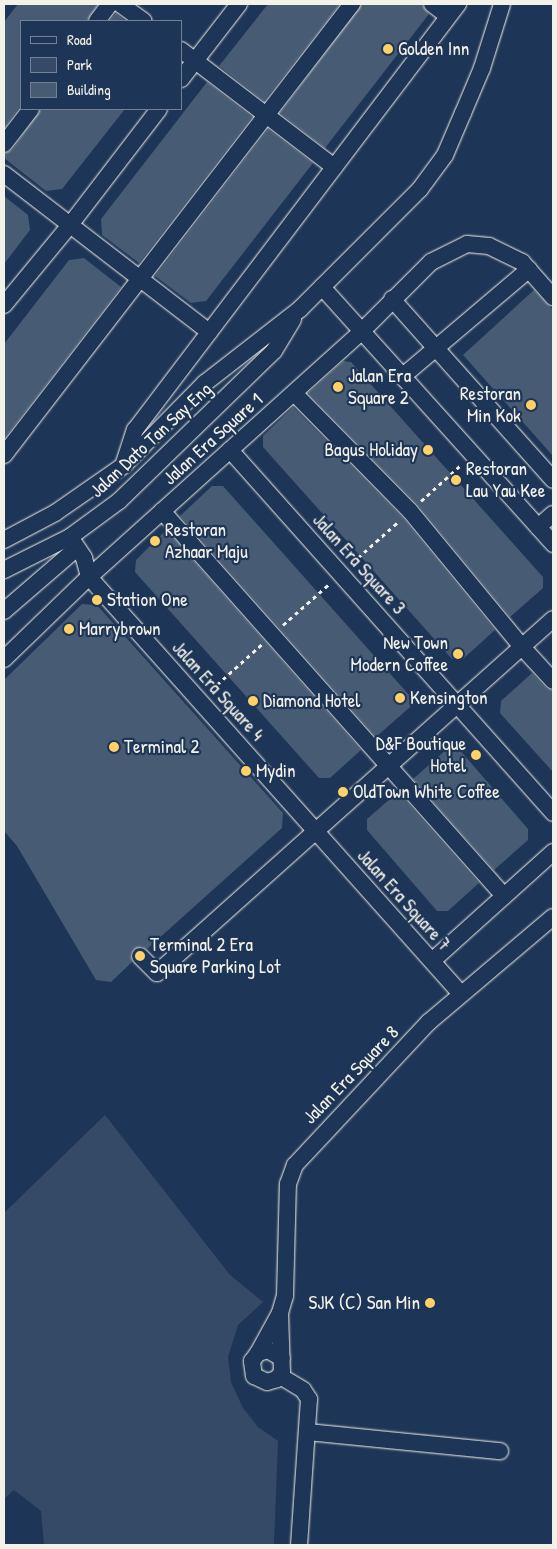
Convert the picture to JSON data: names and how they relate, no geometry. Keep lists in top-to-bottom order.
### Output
{
  "streets": {
    "street": [
      "Jalan Era Square 1",
      "Jalan Dato Tan Say Eng",
      "Jalan Era Square 3",
      "Jalan Era Square 4",
      "Jalan Era Square 7",
      "Jalan Era Square 8"
    ]
  },
  "crossings": [
    ["Jalan Era Square 1", "Jalan Era Square 3"],
    ["Jalan Era Square 1", "Jalan Era Square 4"],
    ["Jalan Dato Tan Say Eng", "Jalan Era Square 4"],
    ["Jalan Era Square 4", "Jalan Era Square 7"],
    ["Jalan Era Square 7", "Jalan Era Square 8"]
  ],
  "places": [
    "Golden Inn",
    "Jalan Era Square 2",
    "Restoran Min Kok",
    "Bagus Holiday",
    "Restoran Lau Yau Kee",
    "Restoran Azhaar Maju",
    "Station One",
    "Marrybrown",
    "New Town Modern Coffee",
    "Kensington",
    "Diamond Hotel",
    "Terminal 2",
    "D&F Boutique Hotel",
    "Mydin",
    "OldTown White Coffee",
    "Terminal 2 Era Square Parking Lot",
    "SJK (C) San Min"
  ],
  "legend": ["Road", "Park", "Building"]
}
